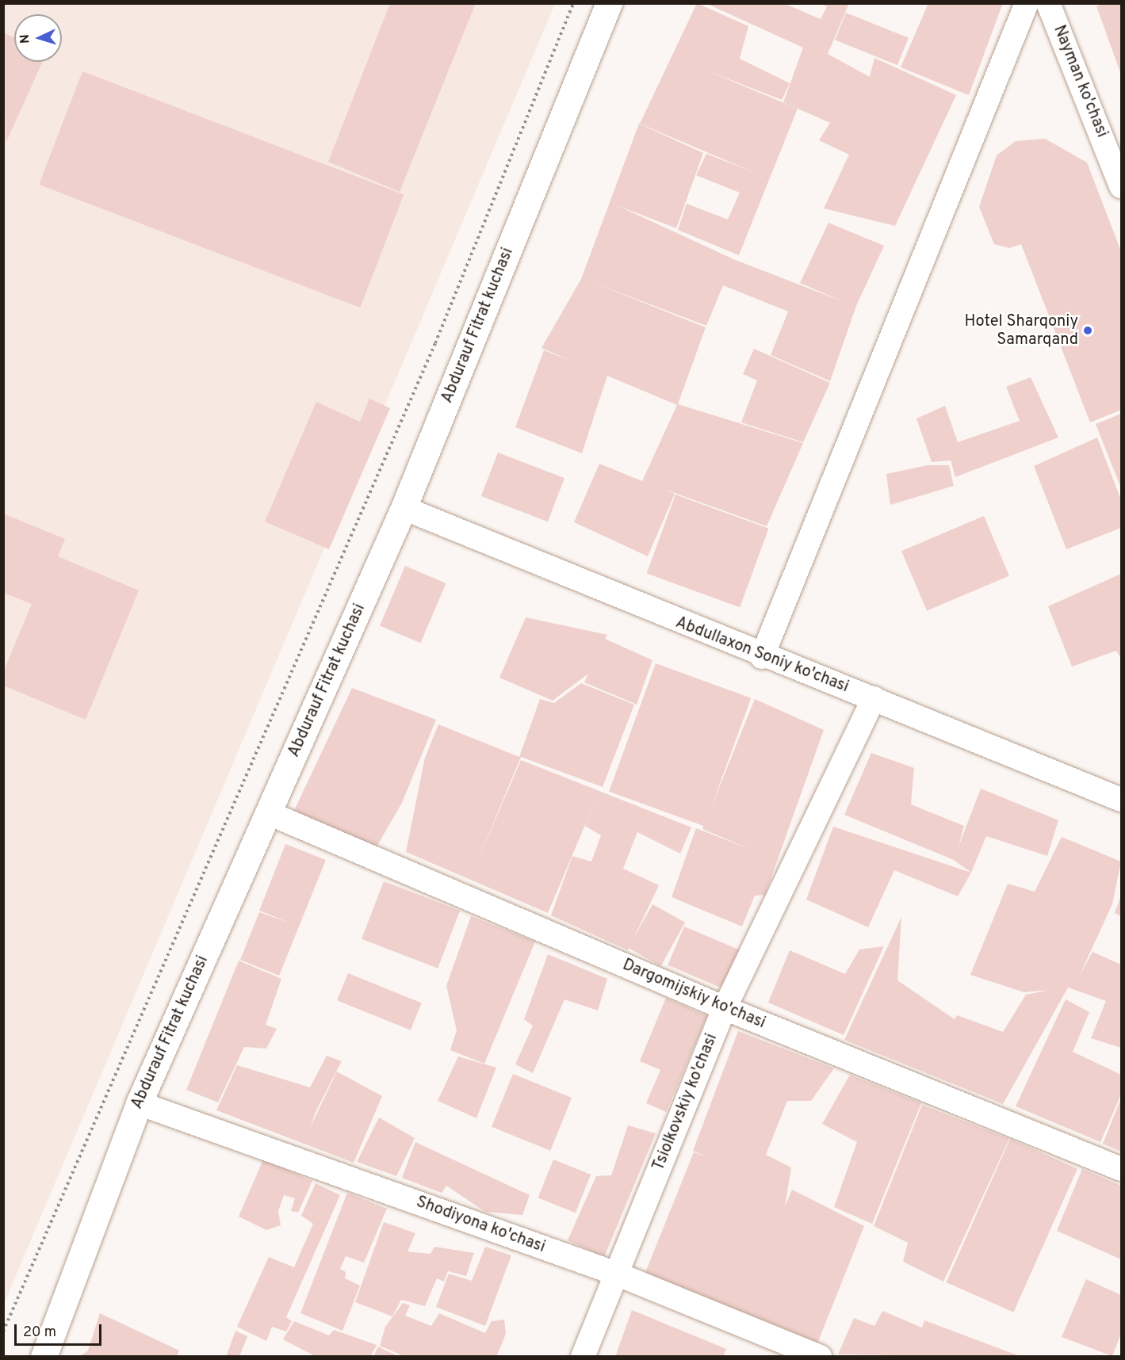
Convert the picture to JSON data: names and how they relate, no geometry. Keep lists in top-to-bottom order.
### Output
{
  "streets": {
    "street": [
      "Nayman ko'chasi",
      "Abdurauf Fitrat kuchasi",
      "Abdullaxon Soniy ko'chasi",
      "Dargomijskiy ko'chasi",
      "Tsiolkovskiy ko'chasi",
      "Shodiyona ko'chasi"
    ]
  },
  "crossings": [
    ["Abdurauf Fitrat kuchasi", "Abdullaxon Soniy ko'chasi"],
    ["Abdurauf Fitrat kuchasi", "Dargomijskiy ko'chasi"],
    ["Abdurauf Fitrat kuchasi", "Shodiyona ko'chasi"],
    ["Abdullaxon Soniy ko'chasi", "Tsiolkovskiy ko'chasi"],
    ["Dargomijskiy ko'chasi", "Tsiolkovskiy ko'chasi"],
    ["Tsiolkovskiy ko'chasi", "Shodiyona ko'chasi"]
  ],
  "places": ["Hotel Sharqoniy Samarqand"],
  "scale_bar": "20 m",
  "north": "left"
}
